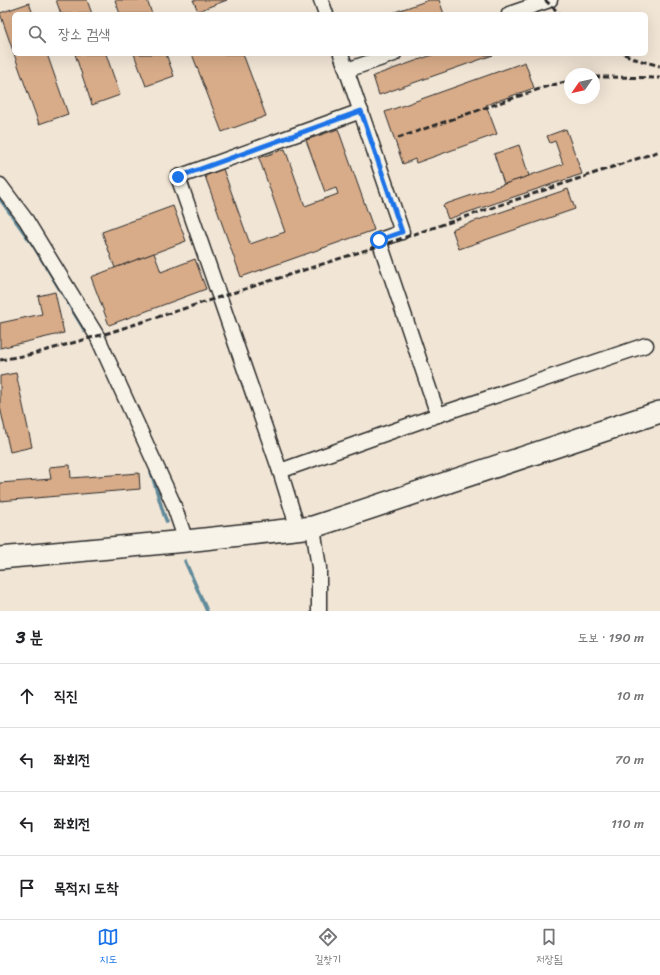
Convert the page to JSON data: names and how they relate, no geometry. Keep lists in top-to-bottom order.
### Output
{
  "north": "bottom left",
  "page": {
    "search": "장소 검색",
    "heading": ["3 분", "도보 · 190 m"],
    "list": [
      ["직진", "10 m"],
      ["좌회전", "70 m"],
      ["좌회전", "110 m"],
      "목적지 도착"
    ],
    "nav": ["지도", "길찾기", "저장됨"]
  }
}
